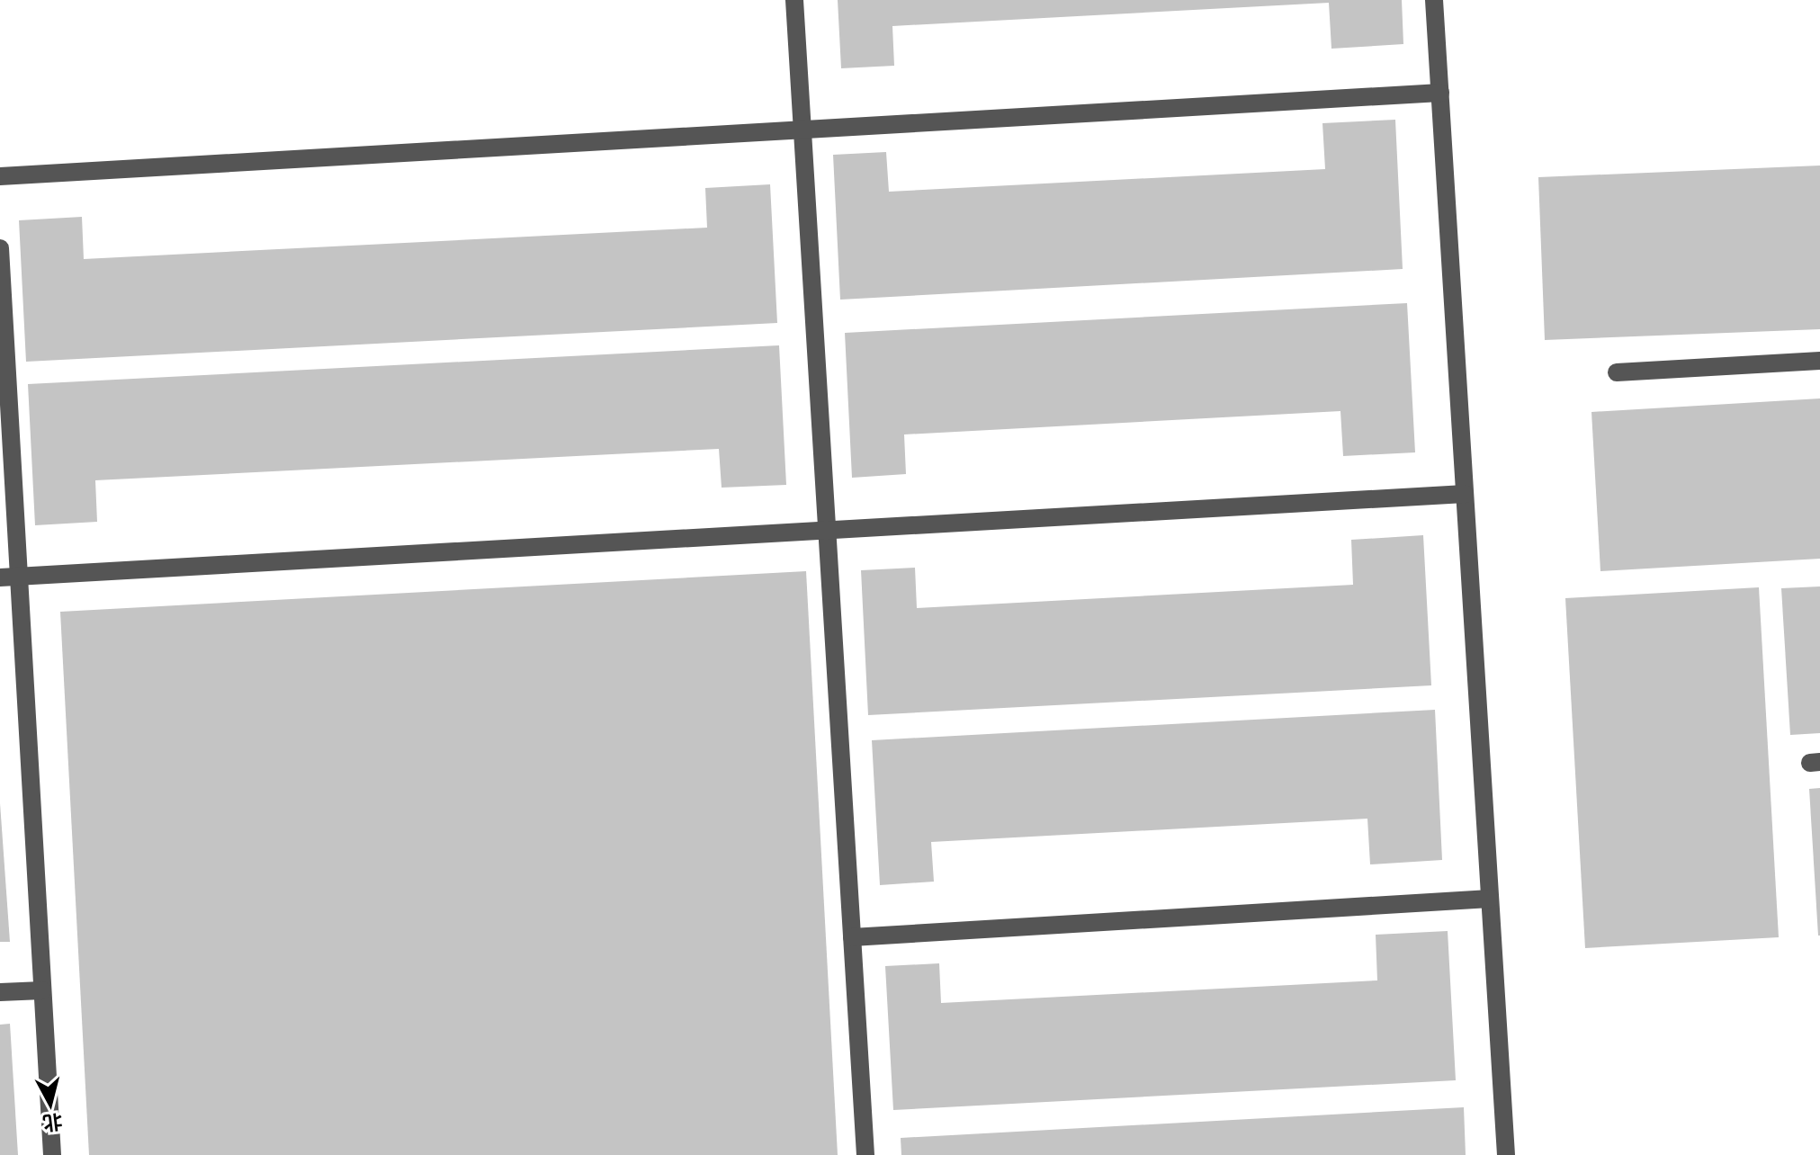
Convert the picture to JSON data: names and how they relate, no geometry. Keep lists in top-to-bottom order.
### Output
{
  "north": "bottom"
}
